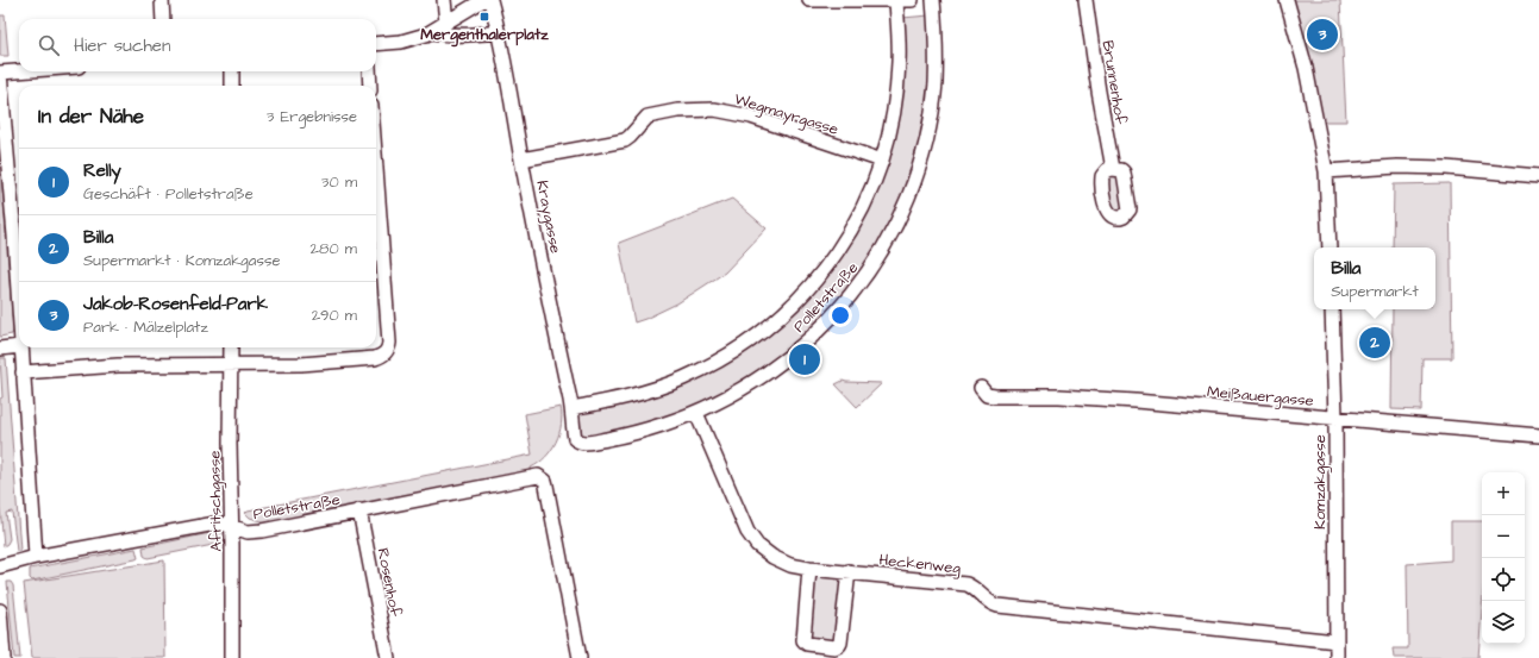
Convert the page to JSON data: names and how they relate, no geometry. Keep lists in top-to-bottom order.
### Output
{
  "streets": {
    "street": [
      "Brunnenhof",
      "Wegmayrgasse",
      "Kraygasse",
      "Polletstraße",
      "Meißauergasse",
      "Komzakgasse",
      "Afritschgasse",
      "Heckenweg",
      "Rosenhof"
    ]
  },
  "crossings": [
    ["Wegmayrgasse", "Kraygasse"],
    ["Wegmayrgasse", "Polletstraße"],
    ["Kraygasse", "Polletstraße"],
    ["Polletstraße", "Afritschgasse"],
    ["Polletstraße", "Heckenweg"],
    ["Polletstraße", "Rosenhof"],
    ["Meißauergasse", "Komzakgasse"],
    ["Komzakgasse", "Heckenweg"]
  ],
  "places": {
    "transit": ["Mergenthalerplatz"]
  },
  "page": {
    "pins": ["3", "2", "1"],
    "search": "Hier suchen",
    "heading": ["In der Nähe", "3 Ergebnisse"],
    "list": [
      {
        "mark": "1",
        "name": "Relly",
        "note": "Geschäft · Polletstraße",
        "value": "30 m"
      },
      {
        "mark": "2",
        "name": "Billa",
        "note": "Supermarkt · Komzakgasse",
        "value": "280 m"
      },
      {
        "mark": "3",
        "name": "Jakob-Rosenfeld-Park",
        "note": "Park · Mälzelplatz",
        "value": "290 m"
      }
    ],
    "popup": ["Billa", "Supermarkt"],
    "map_buttons": ["+", "−"]
  }
}
